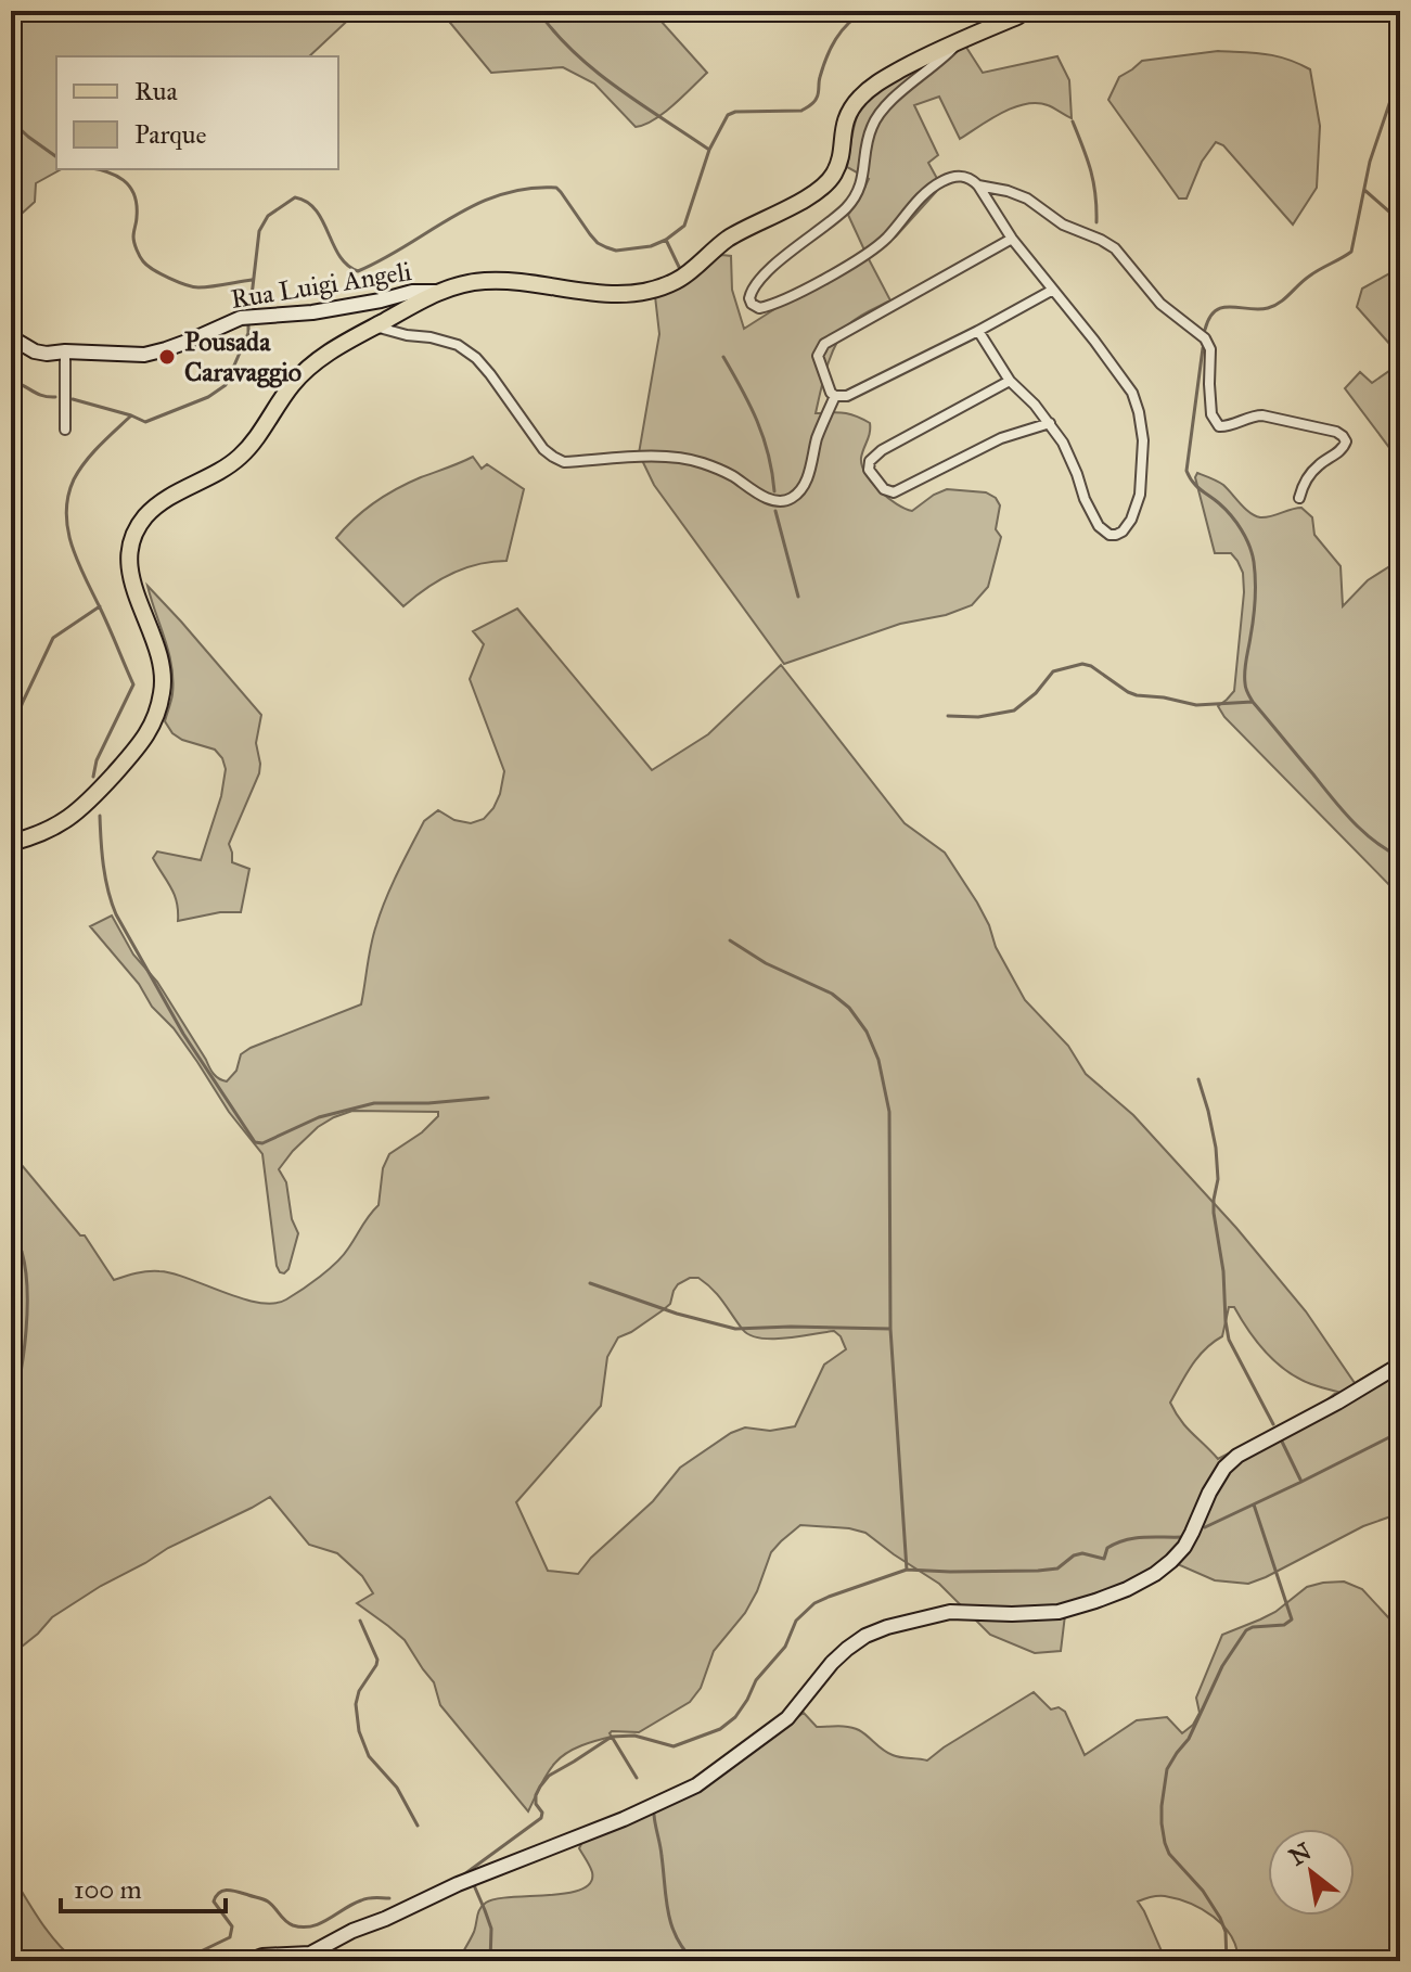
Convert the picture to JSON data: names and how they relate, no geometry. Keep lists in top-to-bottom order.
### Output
{
  "streets": {
    "street": ["Rua Luigi Angeli"]
  },
  "places": ["Pousada Caravaggio"],
  "legend": ["Rua", "Parque"],
  "scale_bar": "100 m",
  "north": "top left"
}
